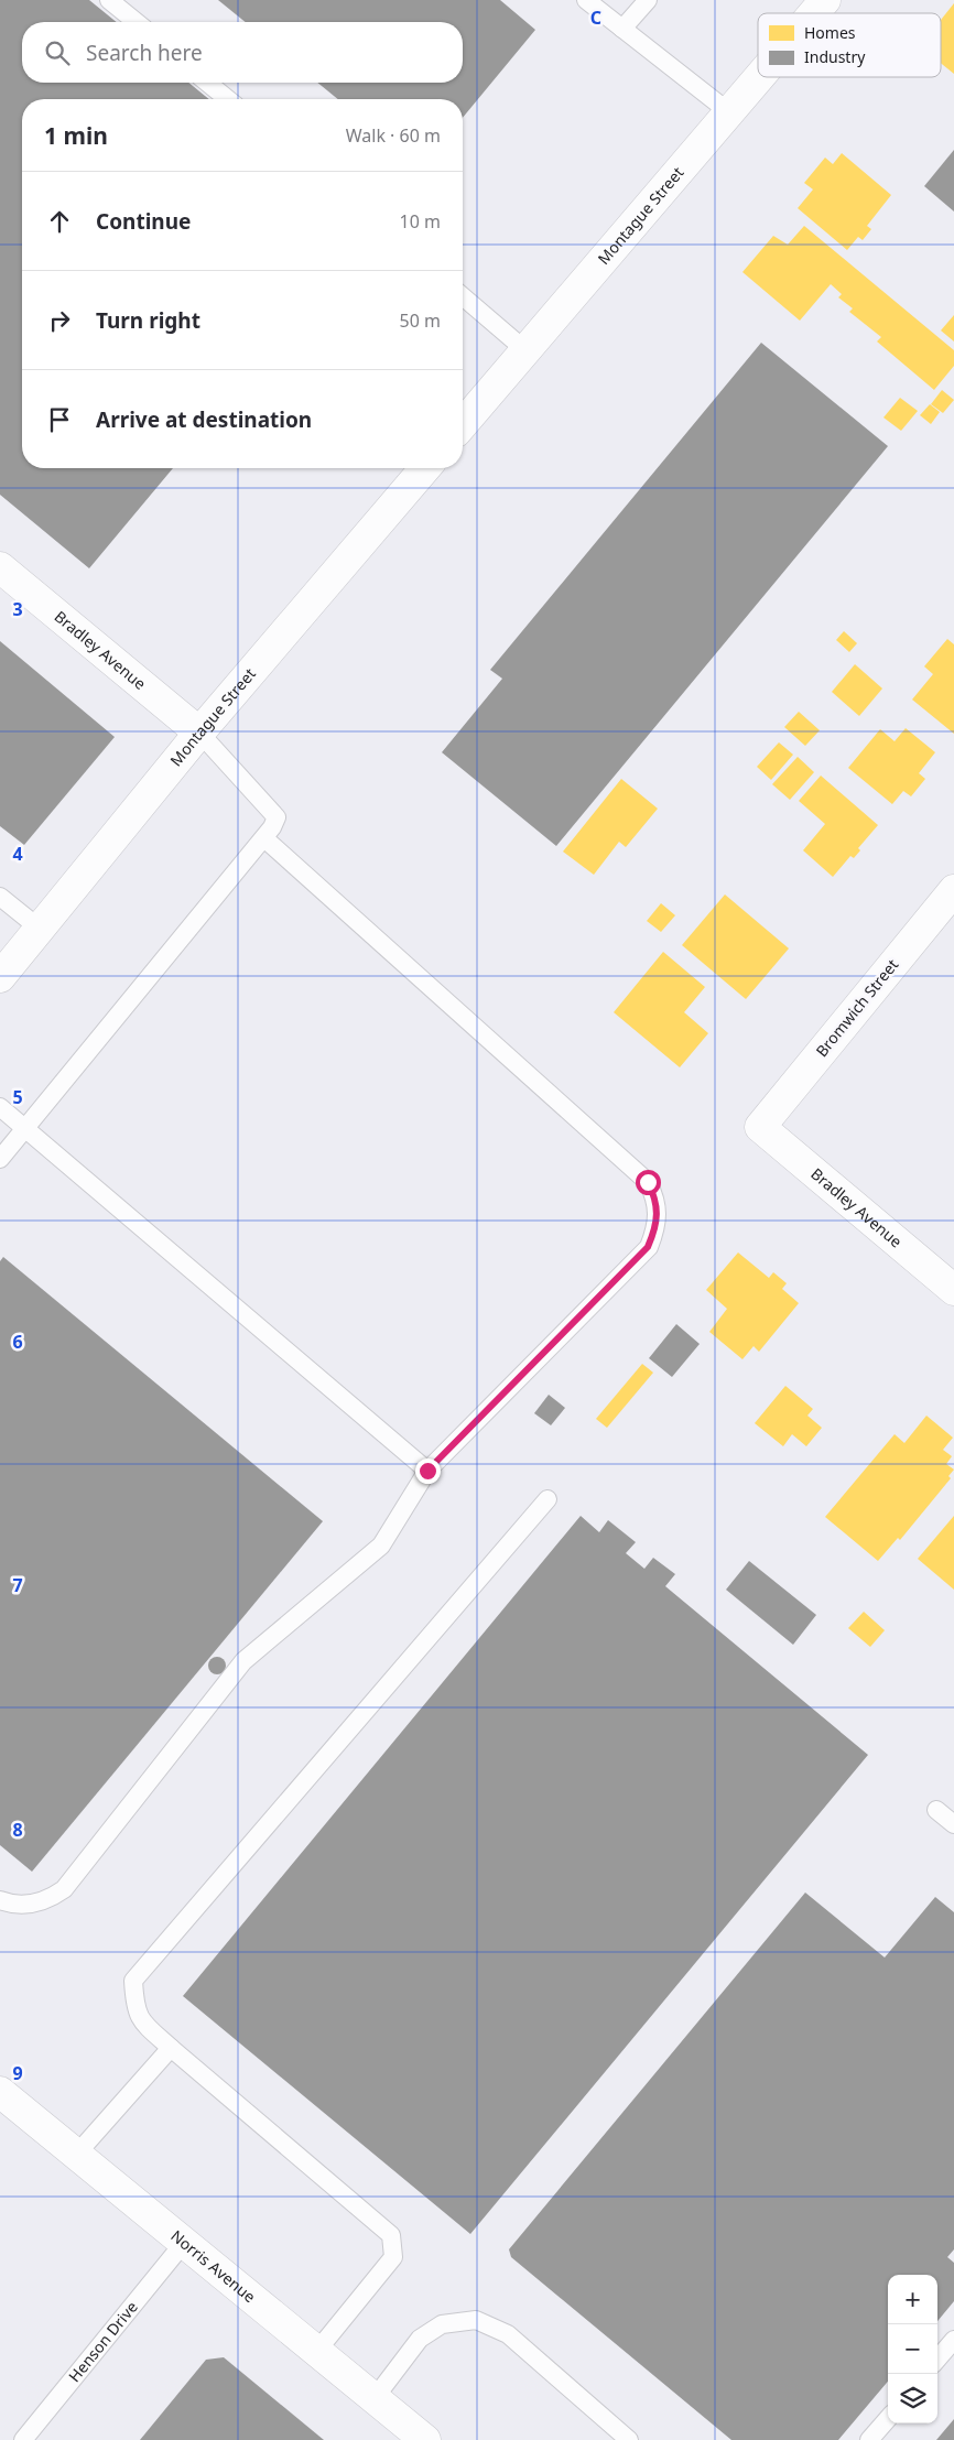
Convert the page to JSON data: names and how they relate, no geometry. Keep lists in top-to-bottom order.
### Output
{
  "streets": {
    "street": [
      "Montague Street",
      "Bradley Avenue",
      "Bromwich Street",
      "Norris Avenue"
    ],
    "lane": ["Henson Drive"]
  },
  "crossings": [
    ["Montague Street", "Bradley Avenue"],
    ["Bradley Avenue", "Bromwich Street"],
    ["Norris Avenue", "Henson Drive"]
  ],
  "legend": ["Homes", "Industry"],
  "page": {
    "search": "Search here",
    "heading": ["1 min", "Walk · 60 m"],
    "list": [
      ["Continue", "10 m"],
      ["Turn right", "50 m"],
      "Arrive at destination"
    ],
    "map_buttons": ["+", "−"]
  },
  "grid": {
    "columns": ["C"],
    "rows": [
      "3",
      "4",
      "5",
      "6",
      "7",
      "8",
      "9"
    ]
  }
}
